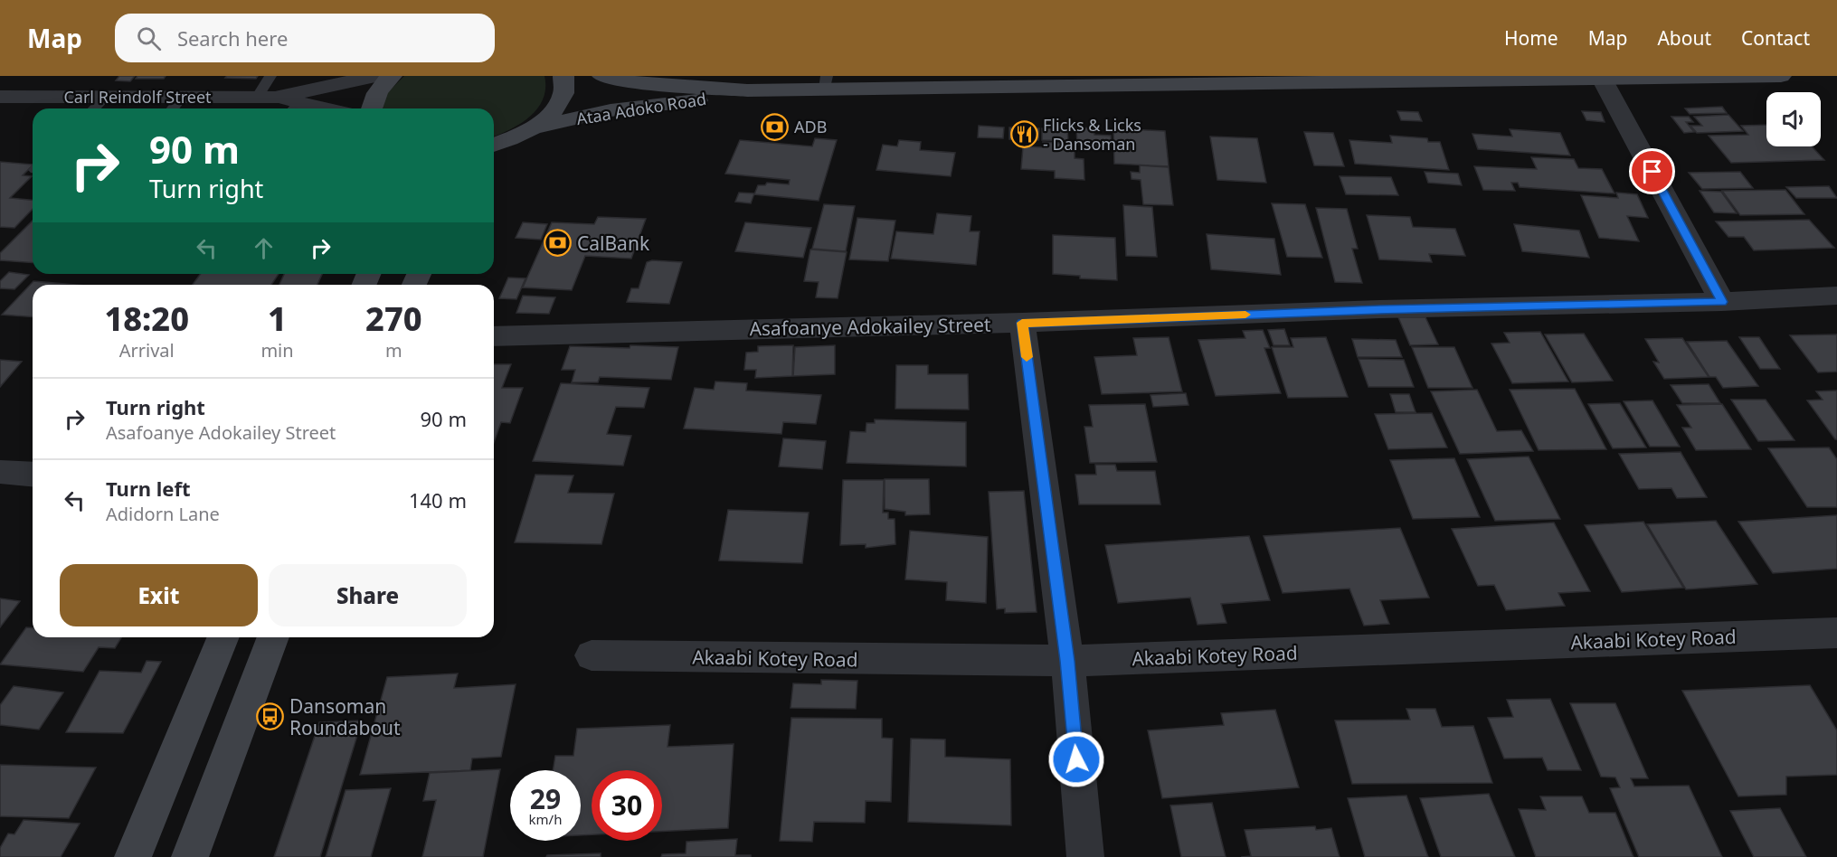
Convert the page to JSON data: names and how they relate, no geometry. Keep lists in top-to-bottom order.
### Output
{
  "streets": {
    "main road": ["Ataa Adoko Road"],
    "street": ["Carl Reindolf Street", "Asafoanye Adokailey Street", "Akaabi Kotey Road"]
  },
  "places": {
    "bank": ["ADB", "CalBank"],
    "restaurant": ["Flicks & Licks - Dansoman"],
    "bus stop": ["Dansoman Roundabout"]
  },
  "page": {
    "header": "Map",
    "search": "Search here",
    "nav": [
      "Home",
      "Map",
      "About",
      "Contact"
    ],
    "turn": ["90 m", "Turn right"],
    "eta": [
      "18:20",
      "Arrival",
      "1",
      "min",
      "270",
      "m"
    ],
    "list": [
      {
        "name": "Turn right",
        "note": "Asafoanye Adokailey Street",
        "value": "90 m"
      },
      {
        "name": "Turn left",
        "note": "Adidorn Lane",
        "value": "140 m"
      }
    ],
    "buttons": ["Exit", "Share"],
    "speed": "29 km/h",
    "limit": "30"
  }
}
